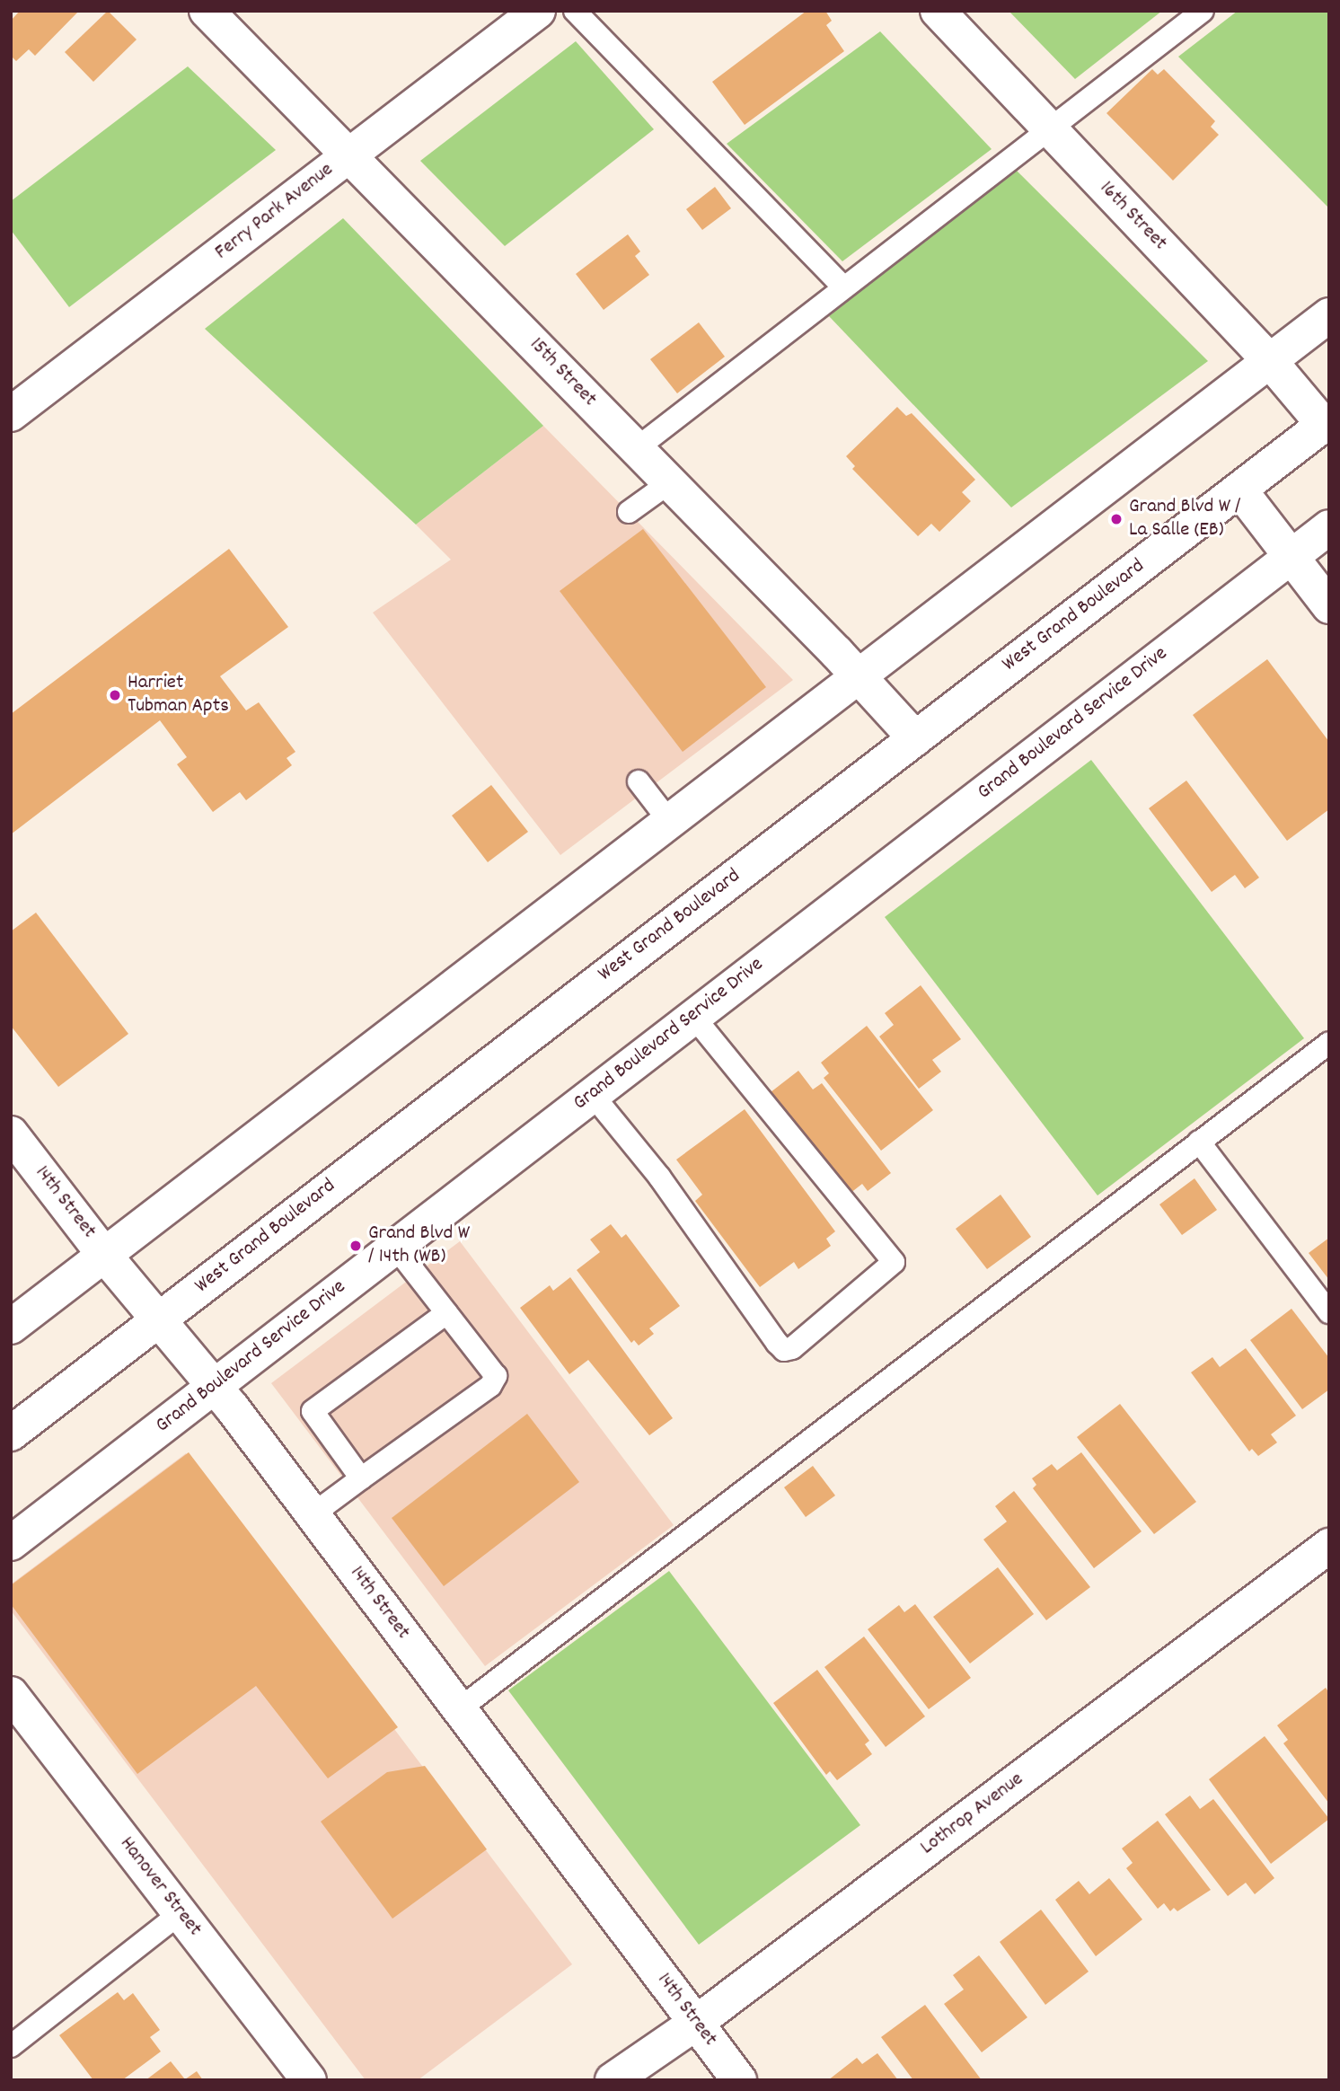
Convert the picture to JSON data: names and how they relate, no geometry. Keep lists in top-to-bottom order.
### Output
{
  "streets": {
    "street": [
      "Ferry Park Avenue",
      "16th Street",
      "15th Street",
      "West Grand Boulevard",
      "Grand Boulevard Service Drive",
      "14th Street",
      "Lothrop Avenue",
      "Hanover Street"
    ]
  },
  "crossings": [
    ["Ferry Park Avenue", "15th Street"],
    ["16th Street", "West Grand Boulevard"],
    ["15th Street", "West Grand Boulevard"],
    ["West Grand Boulevard", "14th Street"],
    ["Grand Boulevard Service Drive", "14th Street"],
    ["14th Street", "Lothrop Avenue"]
  ],
  "places": ["Grand Blvd W / La Salle (EB)", "Harriet Tubman Apts", "Grand Blvd W / 14th (WB)"]
}
